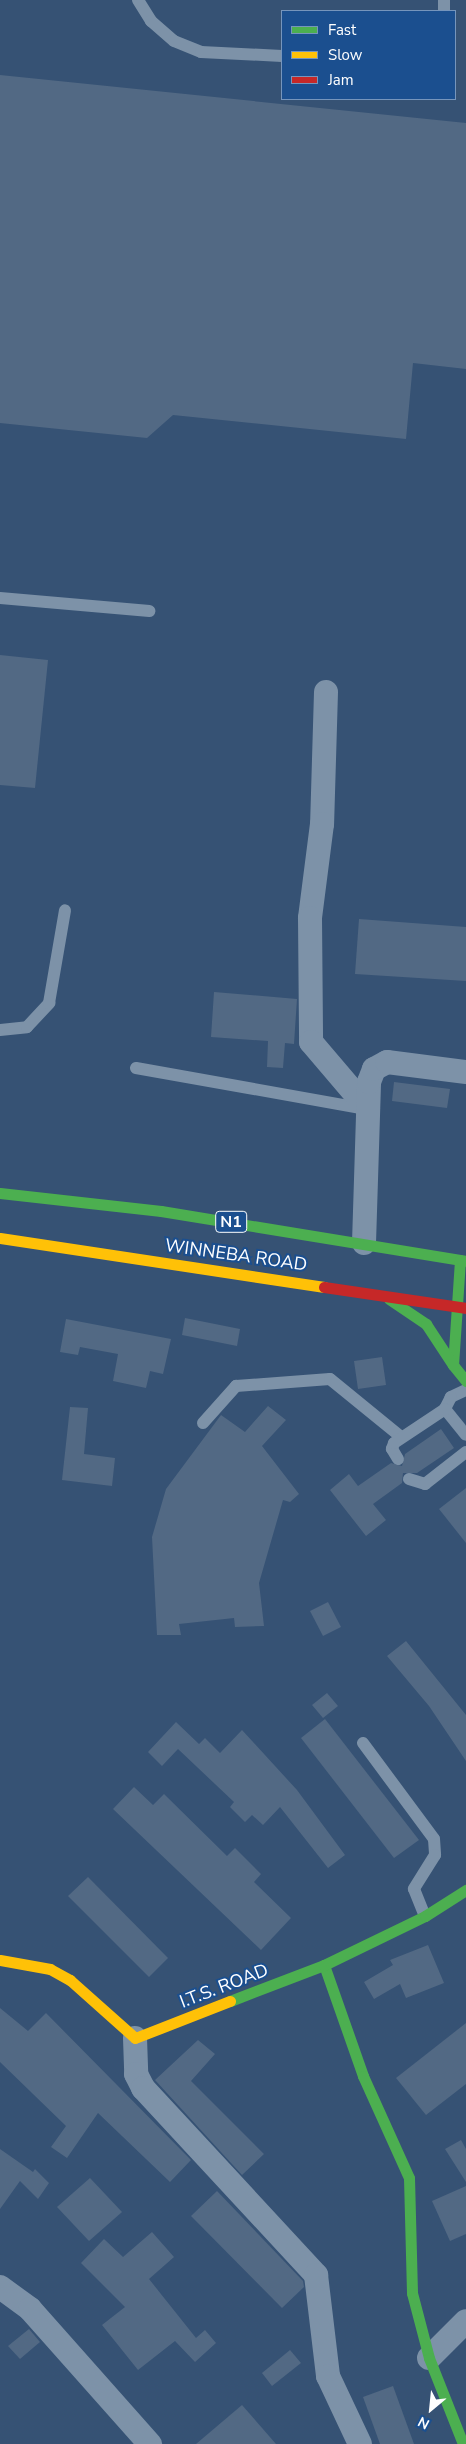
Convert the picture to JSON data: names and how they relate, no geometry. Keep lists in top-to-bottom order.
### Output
{
  "streets": {
    "main road": ["N1", "WINNEBA ROAD", "I.T.S. ROAD"]
  },
  "legend": ["Fast", "Slow", "Jam"],
  "north": "bottom left"
}
